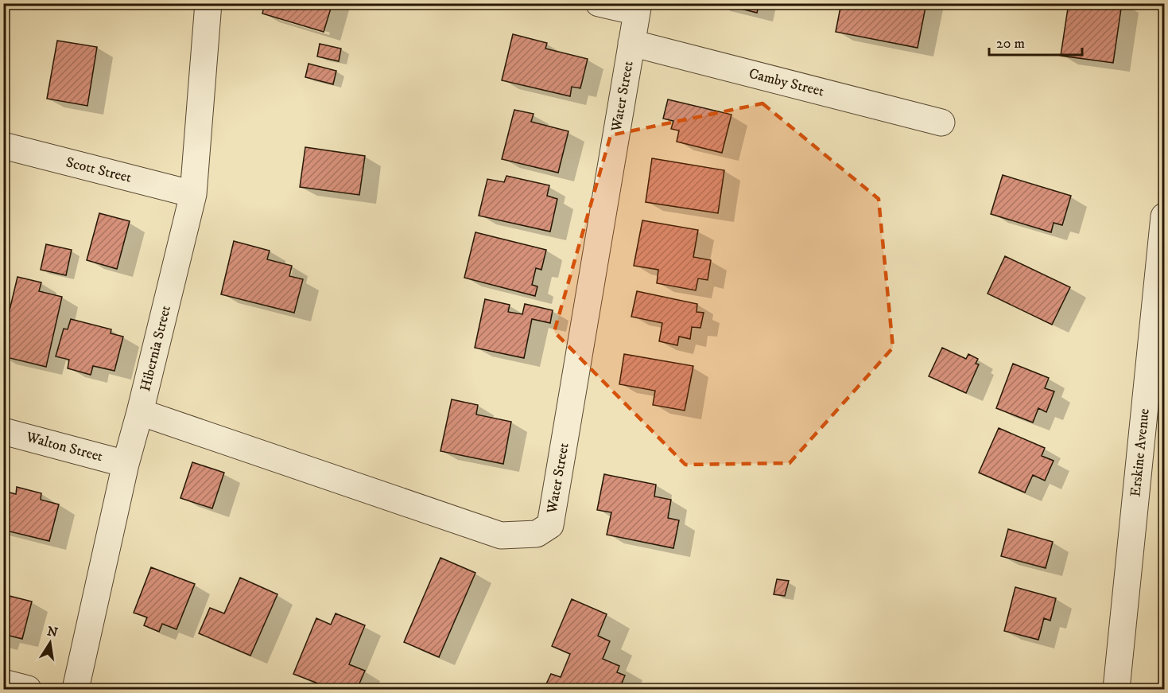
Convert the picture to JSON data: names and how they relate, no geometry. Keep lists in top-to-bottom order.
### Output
{
  "streets": {
    "street": [
      "Camby Street",
      "Water Street",
      "Scott Street",
      "Hibernia Street",
      "Walton Street",
      "Erskine Avenue"
    ]
  },
  "crossings": [
    ["Camby Street", "Water Street"],
    ["Water Street", "Hibernia Street"],
    ["Scott Street", "Hibernia Street"],
    ["Hibernia Street", "Walton Street"]
  ],
  "scale_bar": "20 m",
  "north": "top"
}
